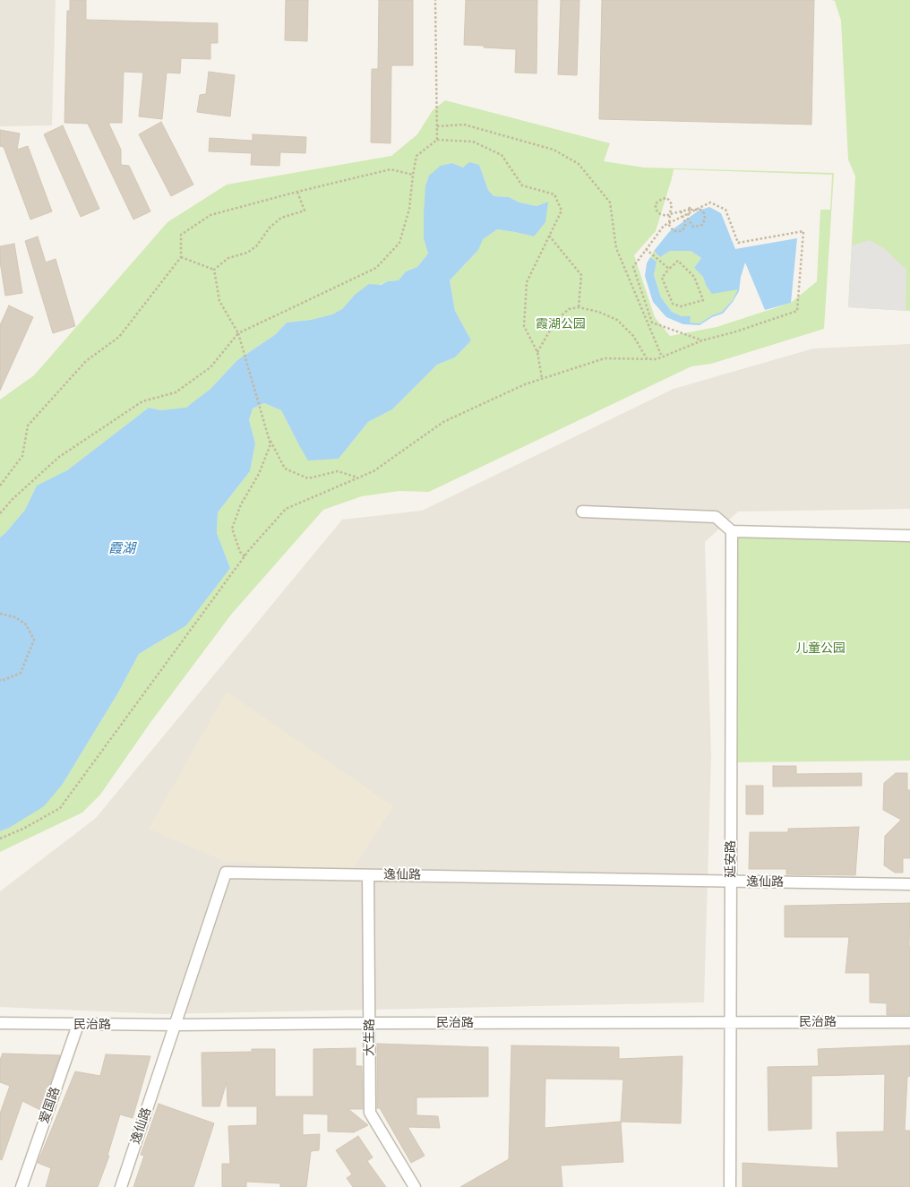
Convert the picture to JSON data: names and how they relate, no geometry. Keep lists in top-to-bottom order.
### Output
{
  "streets": {
    "street": [
      "延安路",
      "逸仙路",
      "民治路",
      "大生路",
      "爱国路"
    ]
  },
  "crossings": [
    ["延安路", "逸仙路"],
    ["延安路", "民治路"],
    ["逸仙路", "民治路"],
    ["逸仙路", "大生路"],
    ["民治路", "大生路"],
    ["民治路", "爱国路"]
  ],
  "water": ["霞湖"],
  "parks": ["霞湖公园", "儿童公园"]
}
